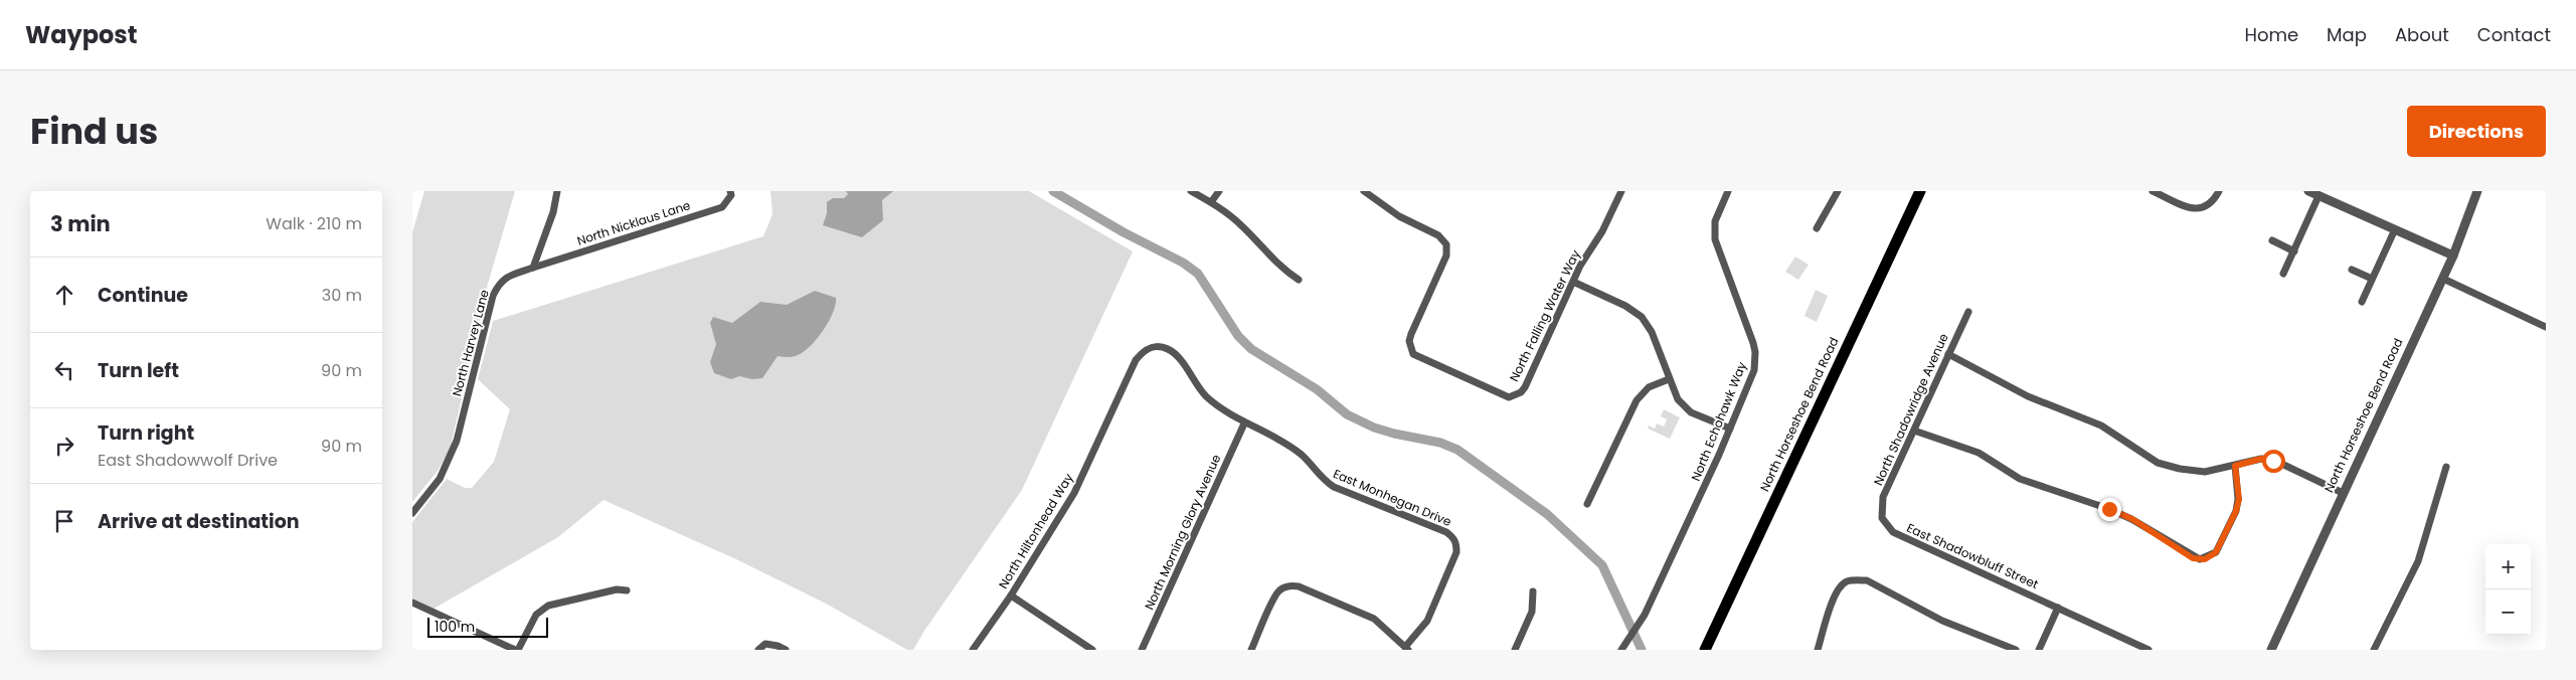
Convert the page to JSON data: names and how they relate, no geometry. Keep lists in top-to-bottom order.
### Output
{
  "streets": {
    "highway": ["North Horseshoe Bend Road"],
    "street": [
      "North Nicklaus Lane",
      "North Falling Water Way",
      "North Harvey Lane",
      "North Shadowridge Avenue",
      "North Echohawk Way",
      "East Monhegan Drive",
      "North Hiltonhead Way",
      "North Morning Glory Avenue",
      "East Shadowbluff Street"
    ]
  },
  "crossings": [
    ["North Nicklaus Lane", "North Harvey Lane"],
    ["North Shadowridge Avenue", "East Shadowbluff Street"],
    ["East Monhegan Drive", "North Hiltonhead Way"],
    ["East Monhegan Drive", "North Morning Glory Avenue"]
  ],
  "scale_bar": "100 m",
  "page": {
    "header": "Waypost",
    "nav": [
      "Home",
      "Map",
      "About",
      "Contact"
    ],
    "title": "Find us",
    "buttons": "Directions",
    "heading": ["3 min", "Walk · 210 m"],
    "list": [
      ["Continue", "30 m"],
      ["Turn left", "90 m"],
      ["Turn right", "East Shadowwolf Drive", "90 m"],
      "Arrive at destination"
    ],
    "map_buttons": ["+", "−"],
    "scale": "100 m"
  }
}
